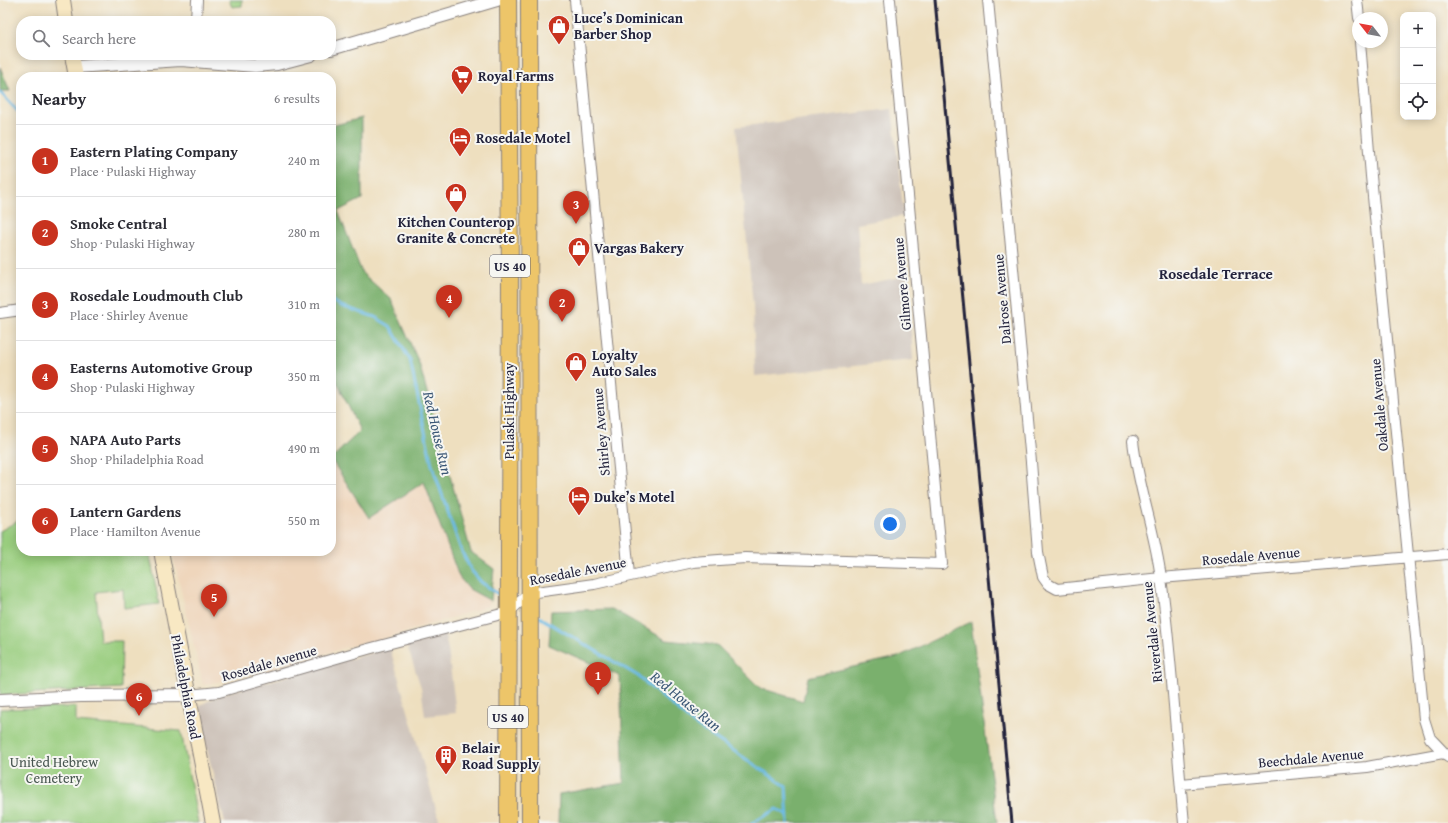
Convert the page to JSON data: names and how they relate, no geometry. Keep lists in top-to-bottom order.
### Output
{
  "streets": {
    "highway": ["US 40", "Pulaski Highway"],
    "main road": ["Philadelphia Road"],
    "street": [
      "Gilmore Avenue",
      "Dalrose Avenue",
      "Oakdale Avenue",
      "Shirley Avenue",
      "Rosedale Avenue",
      "Riverdale Avenue",
      "Beechdale Avenue"
    ]
  },
  "crossings": [
    ["Gilmore Avenue", "Rosedale Avenue"],
    ["Dalrose Avenue", "Rosedale Avenue"],
    ["Oakdale Avenue", "Rosedale Avenue"],
    ["Oakdale Avenue", "Beechdale Avenue"],
    ["Pulaski Highway", "Rosedale Avenue"],
    ["Shirley Avenue", "Rosedale Avenue"],
    ["Rosedale Avenue", "Riverdale Avenue"],
    ["Rosedale Avenue", "Philadelphia Road"],
    ["Riverdale Avenue", "Beechdale Avenue"]
  ],
  "districts": ["Rosedale Terrace"],
  "water": ["Red House Run"],
  "parks": ["United Hebrew Cemetery"],
  "places": {
    "shop": [
      "Luce’s Dominican Barber Shop",
      "Kitchen Counterop Granite & Concrete",
      "Vargas Bakery",
      "Loyalty Auto Sales"
    ],
    "supermarket": ["Royal Farms"],
    "hotel": ["Rosedale Motel", "Duke’s Motel"],
    "building": ["Belair Road Supply"]
  },
  "north": "top left",
  "page": {
    "map_buttons": ["+", "−"],
    "search": "Search here",
    "heading": ["Nearby", "6 results"],
    "list": [
      {
        "mark": "1",
        "name": "Eastern Plating Company",
        "note": "Place · Pulaski Highway",
        "value": "240 m"
      },
      {
        "mark": "2",
        "name": "Smoke Central",
        "note": "Shop · Pulaski Highway",
        "value": "280 m"
      },
      {
        "mark": "3",
        "name": "Rosedale Loudmouth Club",
        "note": "Place · Shirley Avenue",
        "value": "310 m"
      },
      {
        "mark": "4",
        "name": "Easterns Automotive Group",
        "note": "Shop · Pulaski Highway",
        "value": "350 m"
      },
      {
        "mark": "5",
        "name": "NAPA Auto Parts",
        "note": "Shop · Philadelphia Road",
        "value": "490 m"
      },
      {
        "mark": "6",
        "name": "Lantern Gardens",
        "note": "Place · Hamilton Avenue",
        "value": "550 m"
      }
    ],
    "pins": [
      "3",
      "4",
      "2",
      "5",
      "1",
      "6"
    ]
  }
}
